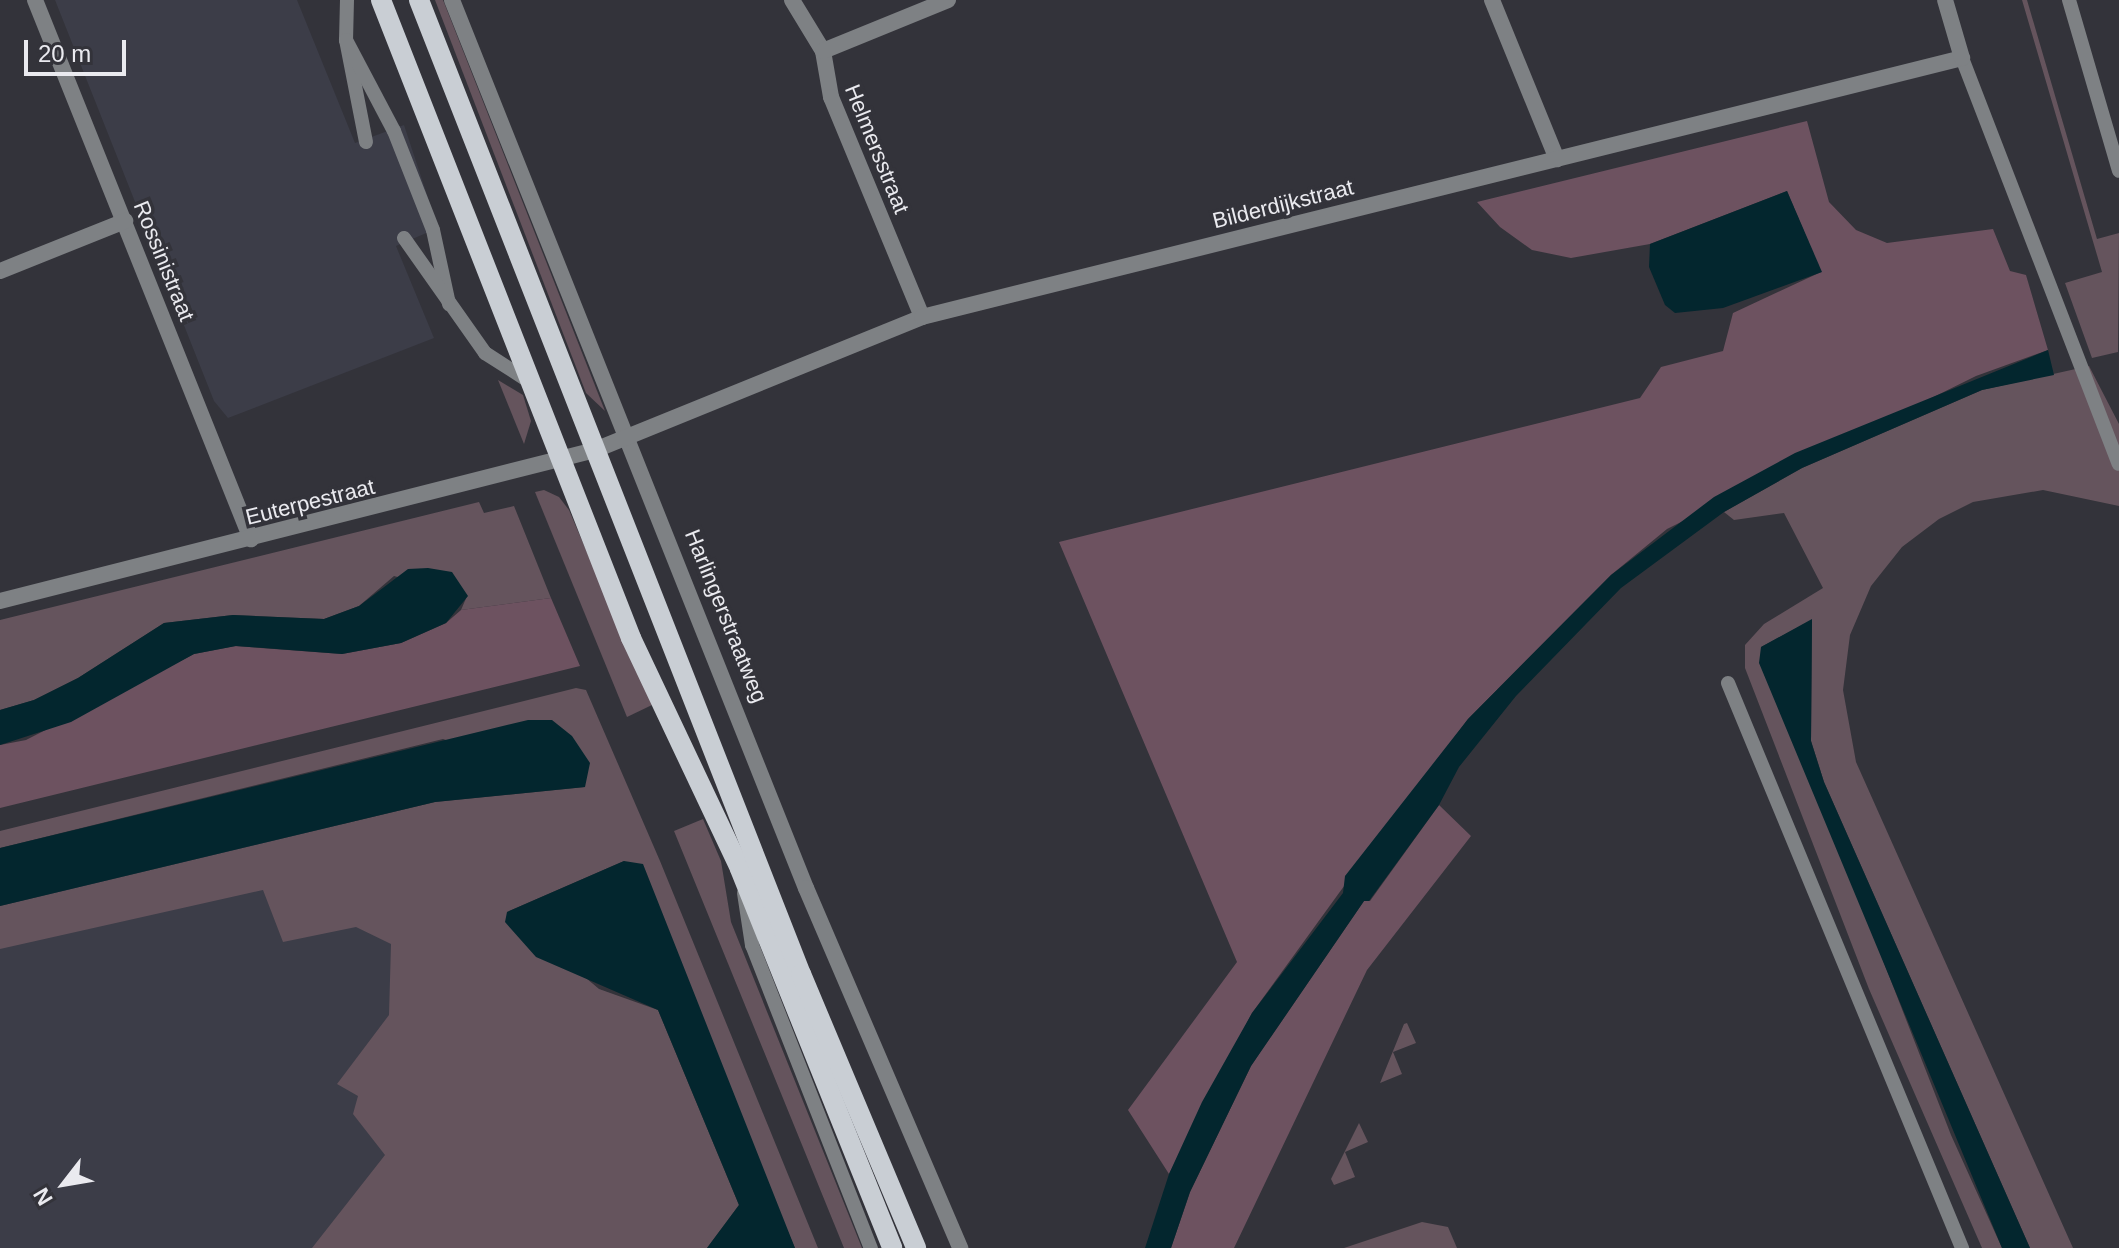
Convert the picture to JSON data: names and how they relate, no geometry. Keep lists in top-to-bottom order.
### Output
{
  "streets": {
    "street": [
      "Helmersstraat",
      "Bilderdijkstraat",
      "Rossinistraat",
      "Euterpestraat",
      "Harlingerstraatweg"
    ]
  },
  "crossings": [
    ["Helmersstraat", "Bilderdijkstraat"],
    ["Bilderdijkstraat", "Euterpestraat"],
    ["Bilderdijkstraat", "Harlingerstraatweg"],
    ["Rossinistraat", "Euterpestraat"],
    ["Euterpestraat", "Harlingerstraatweg"]
  ],
  "scale_bar": "20 m",
  "north": "bottom left"
}
